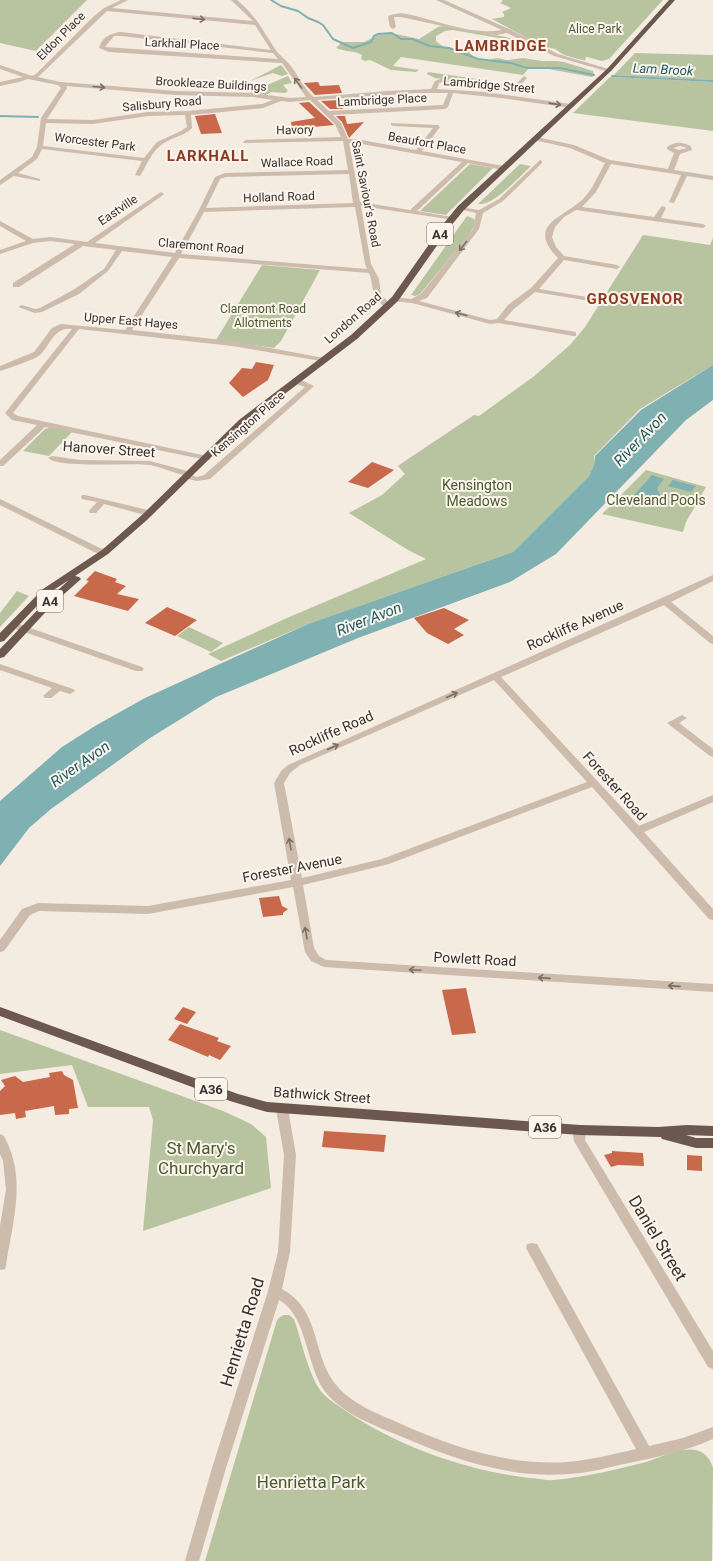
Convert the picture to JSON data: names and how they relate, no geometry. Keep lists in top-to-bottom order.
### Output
{
  "streets": {
    "highway": [
      "A4",
      "London Road",
      "A36",
      "Bathwick Street"
    ],
    "street": [
      "Eldon Place",
      "Larkhall Place",
      "Brookleaze Buildings",
      "Lambridge Street",
      "Lambridge Place",
      "Salisbury Road",
      "Havory",
      "Worcester Park",
      "Beaufort Place",
      "Wallace Road",
      "Saint Saviour's Road",
      "Holland Road",
      "Eastville",
      "Claremont Road",
      "Upper East Hayes",
      "Kensington Place",
      "Hanover Street",
      "Rockliffe Avenue",
      "Rockliffe Road",
      "Forester Road",
      "Forester Avenue",
      "Powlett Road",
      "Daniel Street",
      "Henrietta Road"
    ]
  },
  "crossings": [
    ["Eldon Place", "Brookleaze Buildings"],
    ["Larkhall Place", "Saint Saviour's Road"],
    ["Brookleaze Buildings", "Salisbury Road"],
    ["Lambridge Street", "Lambridge Place"],
    ["Lambridge Street", "London Road"],
    ["Lambridge Place", "Saint Saviour's Road"],
    ["Salisbury Road", "Worcester Park"],
    ["Havory", "Beaufort Place"],
    ["Havory", "Saint Saviour's Road"],
    ["Beaufort Place", "Saint Saviour's Road"],
    ["Beaufort Place", "London Road"],
    ["Wallace Road", "Saint Saviour's Road"],
    ["Wallace Road", "Holland Road"],
    ["Saint Saviour's Road", "Holland Road"],
    ["Saint Saviour's Road", "Claremont Road"],
    ["Saint Saviour's Road", "London Road"],
    ["Holland Road", "London Road"],
    ["Eastville", "Claremont Road"],
    ["A4", "London Road"],
    ["London Road", "Upper East Hayes"],
    ["London Road", "Kensington Place"],
    ["London Road", "Hanover Street"],
    ["Kensington Place", "Hanover Street"],
    ["Rockliffe Avenue", "Rockliffe Road"],
    ["Rockliffe Avenue", "Forester Road"],
    ["Rockliffe Road", "Forester Road"],
    ["Rockliffe Road", "Forester Avenue"],
    ["Rockliffe Road", "Powlett Road"],
    ["Forester Road", "Forester Avenue"],
    ["Forester Avenue", "Powlett Road"],
    ["A36", "Bathwick Street"],
    ["Bathwick Street", "Daniel Street"],
    ["Bathwick Street", "Henrietta Road"]
  ],
  "one_way": ["Rockliffe Road", "Powlett Road"],
  "districts": ["LAMBRIDGE", "LARKHALL", "GROSVENOR"],
  "water": ["Lam Brook", "River Avon"],
  "parks": [
    "Alice Park",
    "Claremont Road Allotments",
    "Kensington Meadows",
    "Cleveland Pools",
    "St Mary's Churchyard",
    "Henrietta Park"
  ]
}
